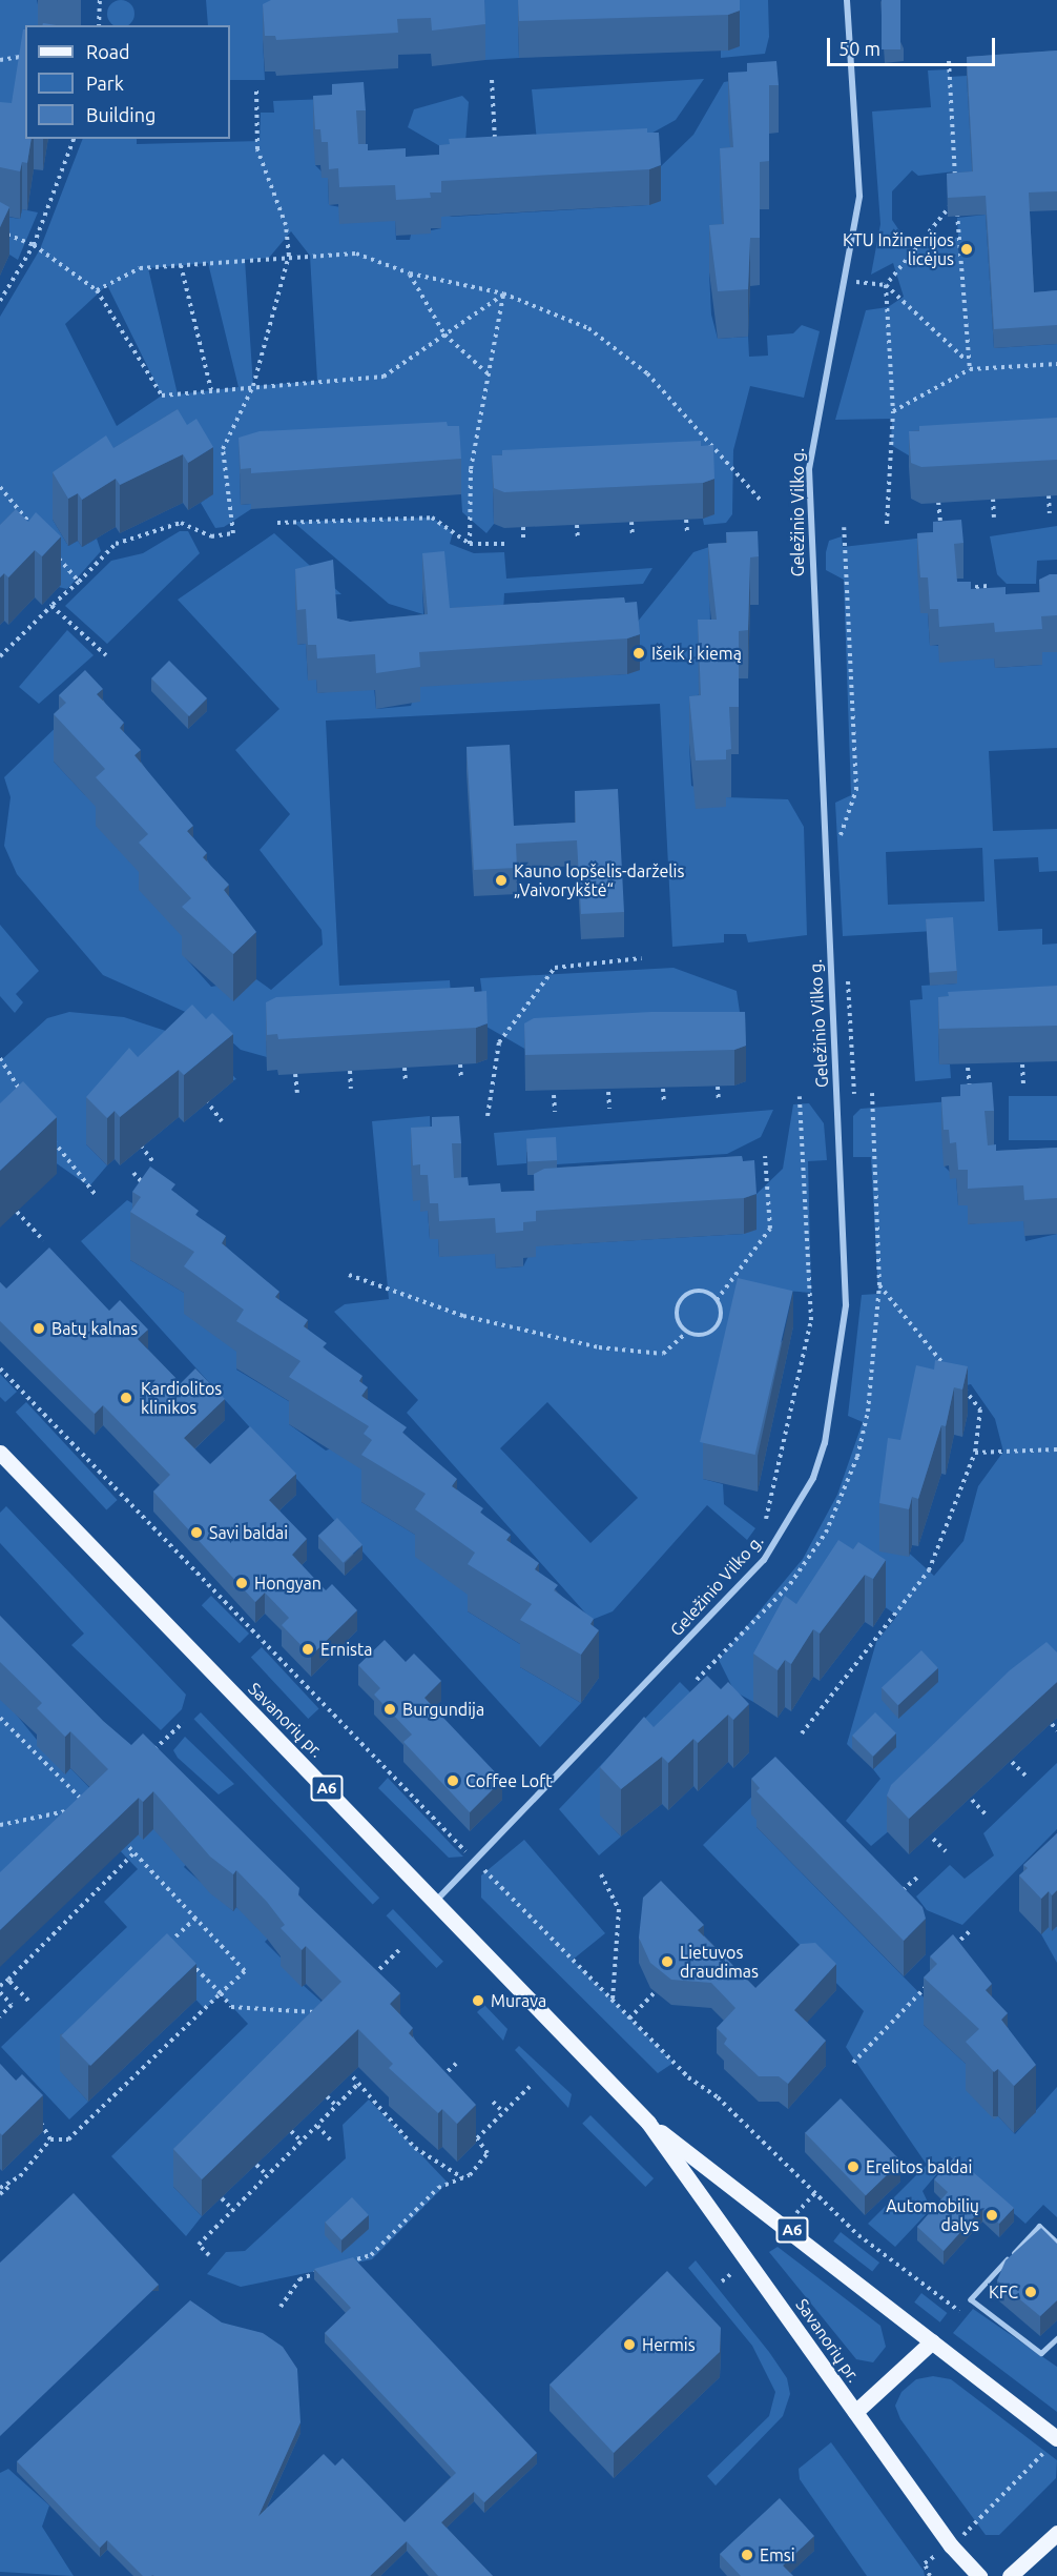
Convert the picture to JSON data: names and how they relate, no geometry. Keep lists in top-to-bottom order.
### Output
{
  "streets": {
    "main road": ["Savanorių pr.", "A6"],
    "street": ["Geležinio Vilko g."]
  },
  "crossings": [
    ["Geležinio Vilko g.", "Savanorių pr."]
  ],
  "places": [
    "KTU Inžinerijos licėjus",
    "Išeik į kiemą",
    "Kauno lopšelis-darželis „Vaivorykštė“",
    "Batų kalnas",
    "Kardiolitos klinikos",
    "Savi baldai",
    "Hongyan",
    "Ernista",
    "Burgundija",
    "Coffee Loft",
    "Lietuvos draudimas",
    "Murava",
    "Erelitos baldai",
    "Automobilių dalys",
    "KFC",
    "Hermis",
    "Emsi"
  ],
  "legend": ["Road", "Park", "Building"],
  "scale_bar": "50 m"
}
